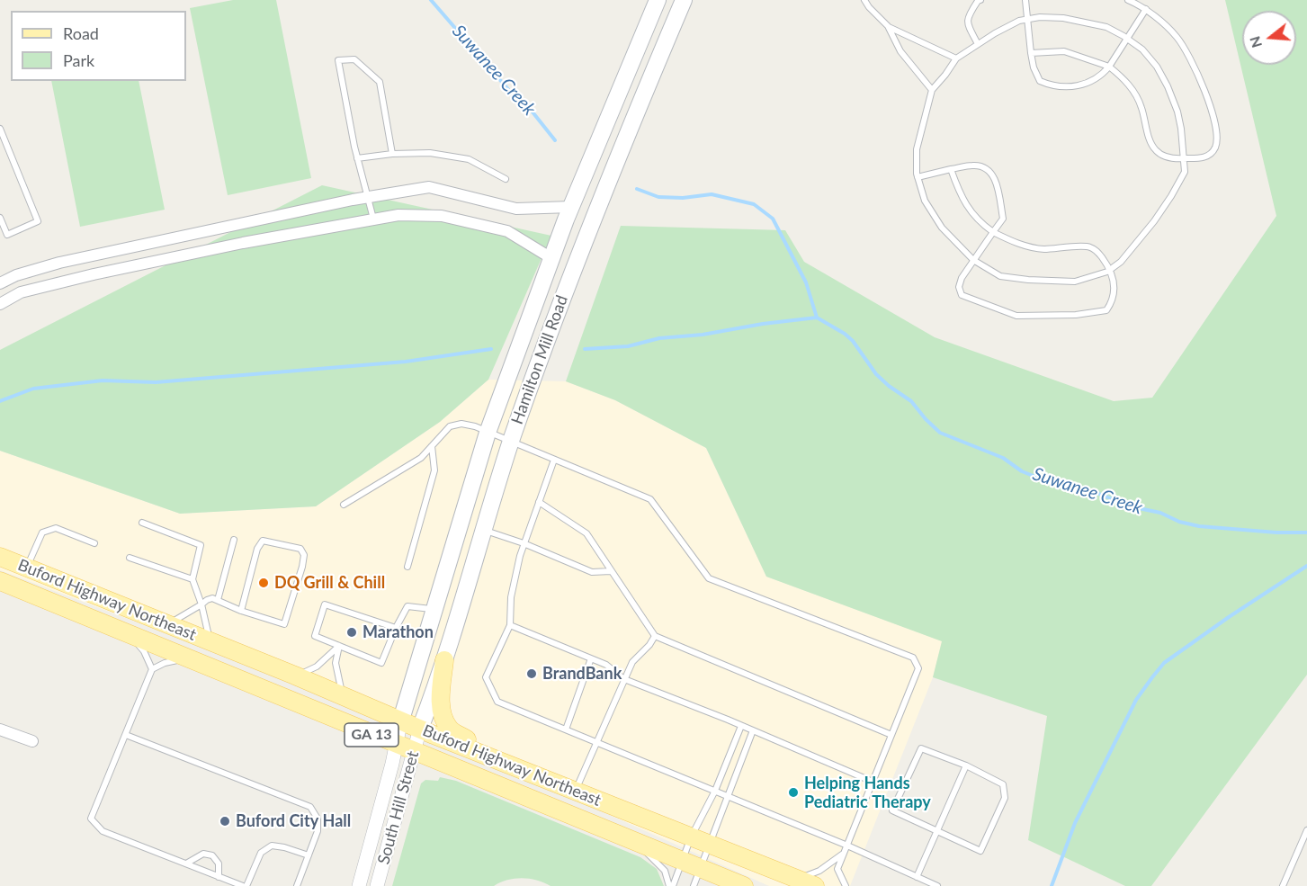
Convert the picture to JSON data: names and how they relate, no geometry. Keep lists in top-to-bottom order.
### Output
{
  "streets": {
    "main road": ["Hamilton Mill Road", "Buford Highway Northeast", "GA 13"],
    "street": ["South Hill Street"]
  },
  "crossings": [
    ["Hamilton Mill Road", "Buford Highway Northeast"],
    ["Hamilton Mill Road", "South Hill Street"],
    ["Buford Highway Northeast", "South Hill Street"]
  ],
  "water": ["Suwanee Creek"],
  "places": [
    "DQ Grill & Chill",
    "Marathon",
    "BrandBank",
    "Helping Hands Pediatric Therapy",
    "Buford City Hall"
  ],
  "legend": ["Road", "Park"],
  "north": "left"
}
